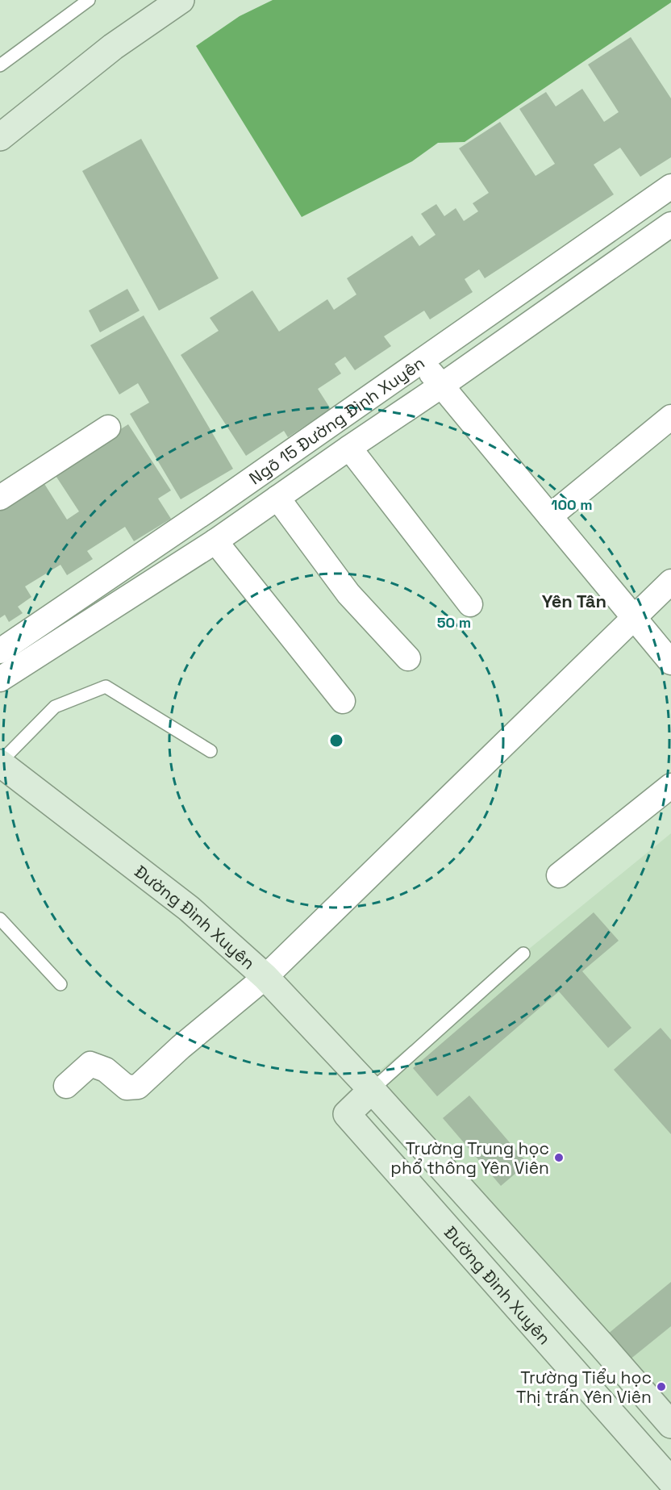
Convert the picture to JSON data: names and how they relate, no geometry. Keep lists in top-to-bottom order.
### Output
{
  "streets": {
    "street": ["Ngõ 15 Đường Đình Xuyên", "Đường Đình Xuyên"]
  },
  "districts": ["Yên Tân"],
  "places": ["Trường Trung học phổ thông Yên Viên", "Trường Tiểu học Thị trấn Yên Viên"],
  "rings": ["100 m", "50 m"]
}
